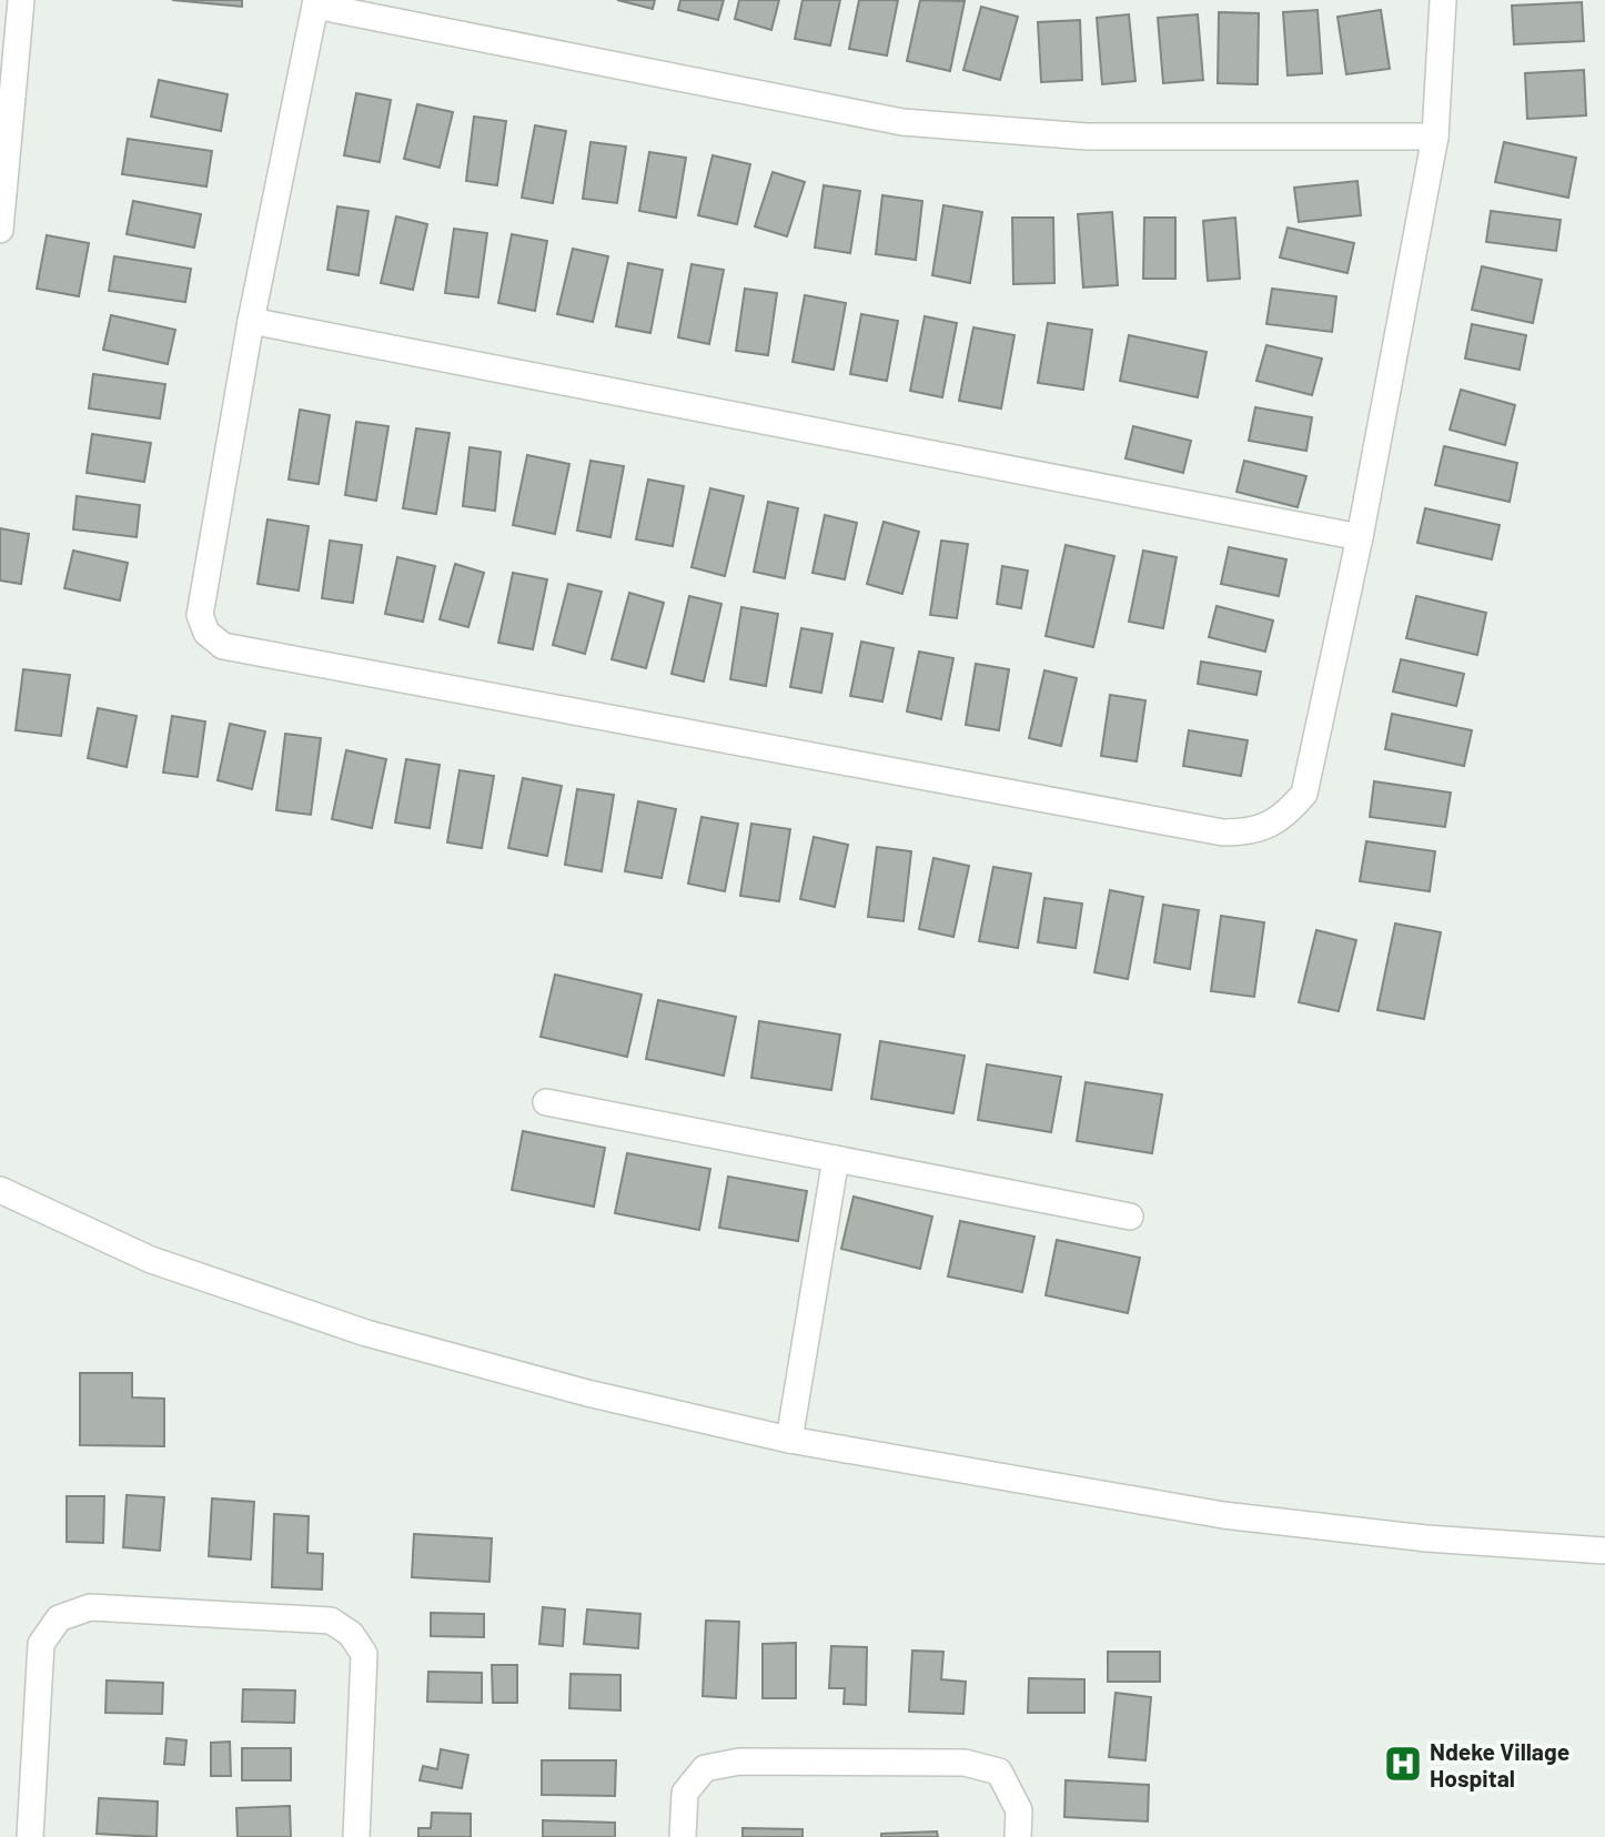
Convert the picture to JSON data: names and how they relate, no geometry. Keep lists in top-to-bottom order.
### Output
{
  "places": {
    "hospital": ["Ndeke Village Hospital"]
  }
}
